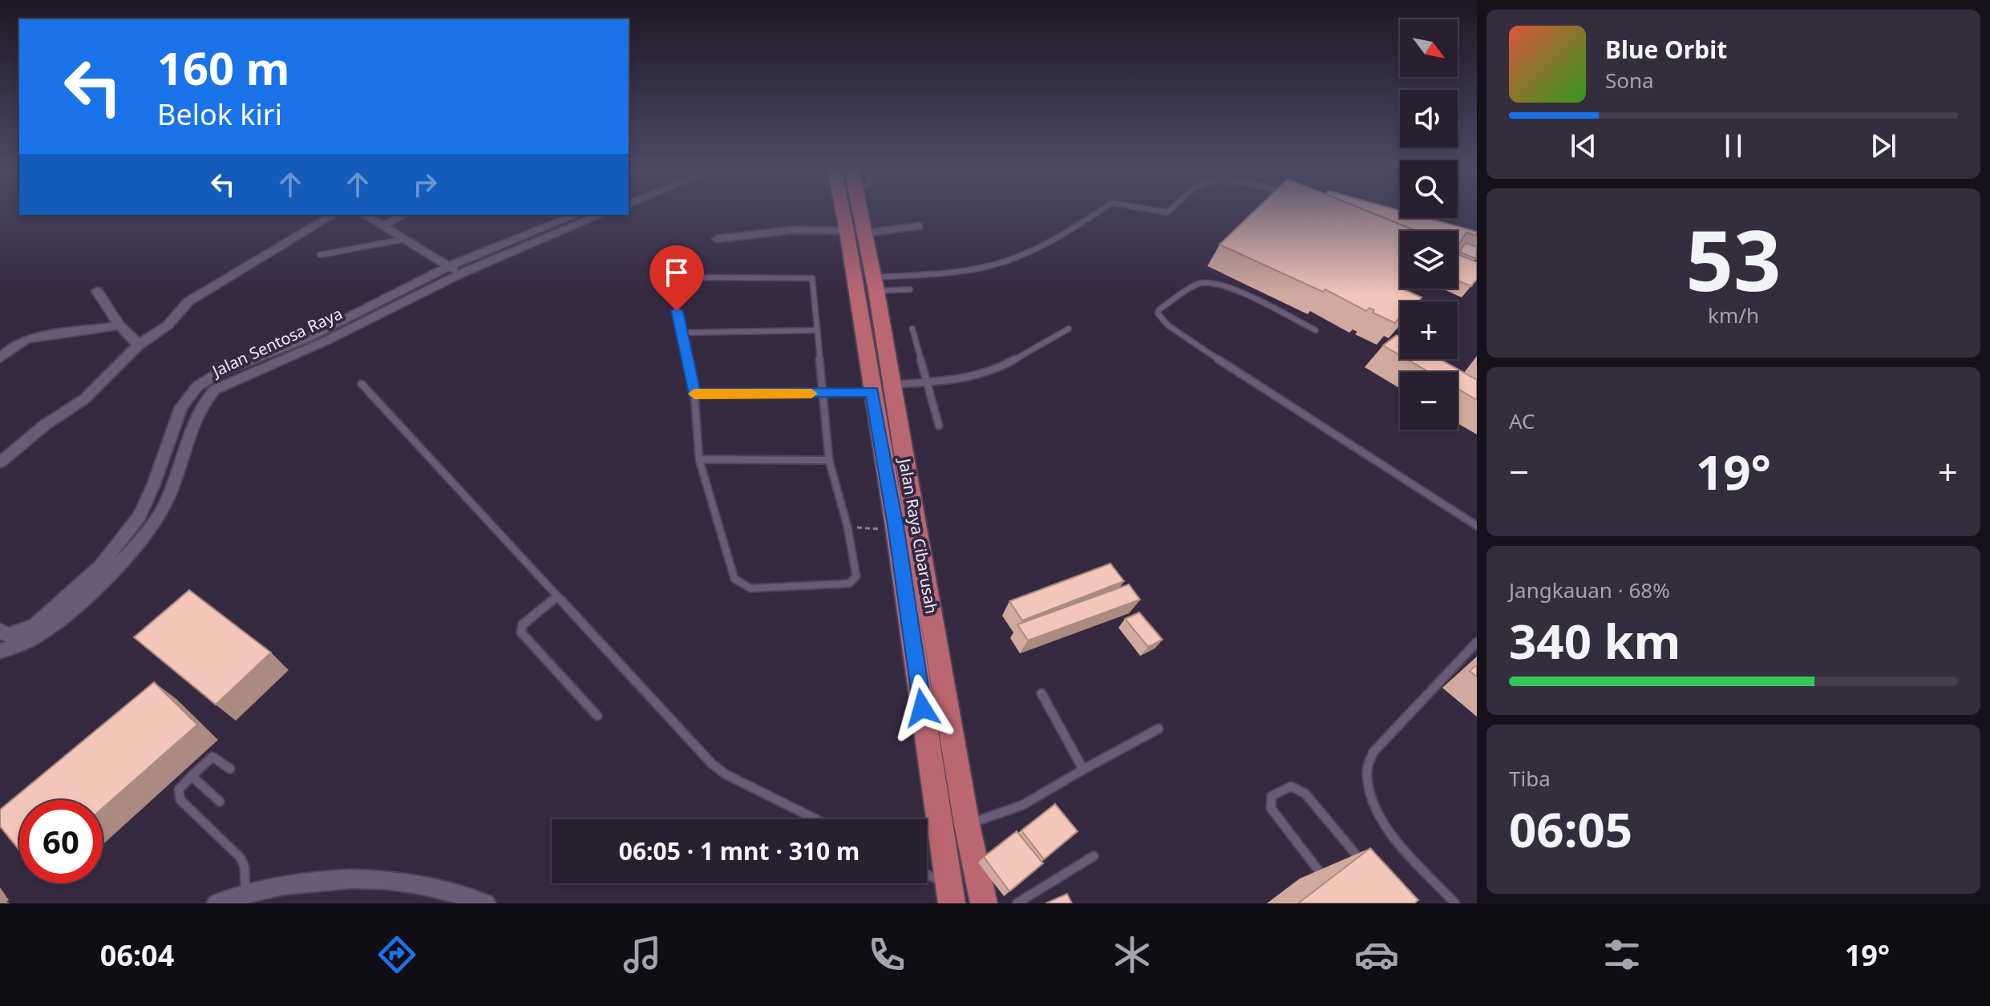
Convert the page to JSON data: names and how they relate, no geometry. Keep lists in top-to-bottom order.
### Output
{
  "streets": {
    "main road": ["Jalan Raya Cibarusah"],
    "street": ["Jalan Sentosa Raya"]
  },
  "north": "bottom right",
  "page": {
    "map_buttons": ["+", "−"],
    "turn": ["160 m", "Belok kiri"],
    "song": ["Blue Orbit", "Sona"],
    "tile": [
      ["53", "km/h"],
      "AC",
      ["Jangkauan · 68%", "340 km"],
      ["Tiba", "06:05"]
    ],
    "heat": ["−", "19°", "+"],
    "limit": "60",
    "trip": "06:05 · 1 mnt · 310 m",
    "tabs": ["06:04", "19°"]
  }
}
